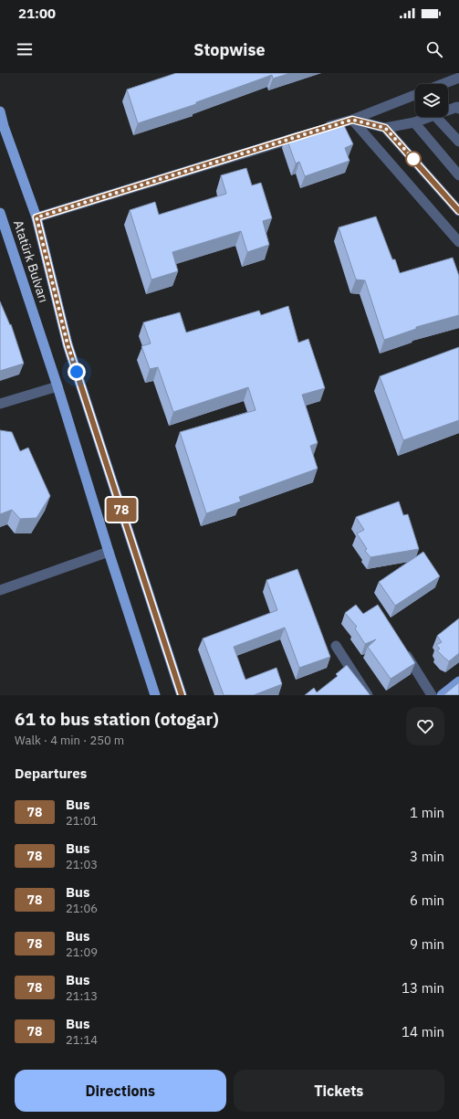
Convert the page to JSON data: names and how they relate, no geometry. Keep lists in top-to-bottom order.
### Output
{
  "streets": {
    "main road": ["Atatürk Bulvarı"]
  },
  "lines": ["bus line 78"],
  "page": {
    "status": "21:00",
    "header": "Stopwise",
    "on_map": "78",
    "heading": [
      ["61 to bus station (otogar)", "Walk · 4 min · 250 m"],
      "Departures"
    ],
    "list": [
      {
        "mark": "78",
        "name": "Bus",
        "note": "21:01",
        "value": "1 min"
      },
      {
        "mark": "78",
        "name": "Bus",
        "note": "21:03",
        "value": "3 min"
      },
      {
        "mark": "78",
        "name": "Bus",
        "note": "21:06",
        "value": "6 min"
      },
      {
        "mark": "78",
        "name": "Bus",
        "note": "21:09",
        "value": "9 min"
      },
      {
        "mark": "78",
        "name": "Bus",
        "note": "21:13",
        "value": "13 min"
      },
      {
        "mark": "78",
        "name": "Bus",
        "note": "21:14",
        "value": "14 min"
      }
    ],
    "buttons": ["Directions", "Tickets"]
  }
}
